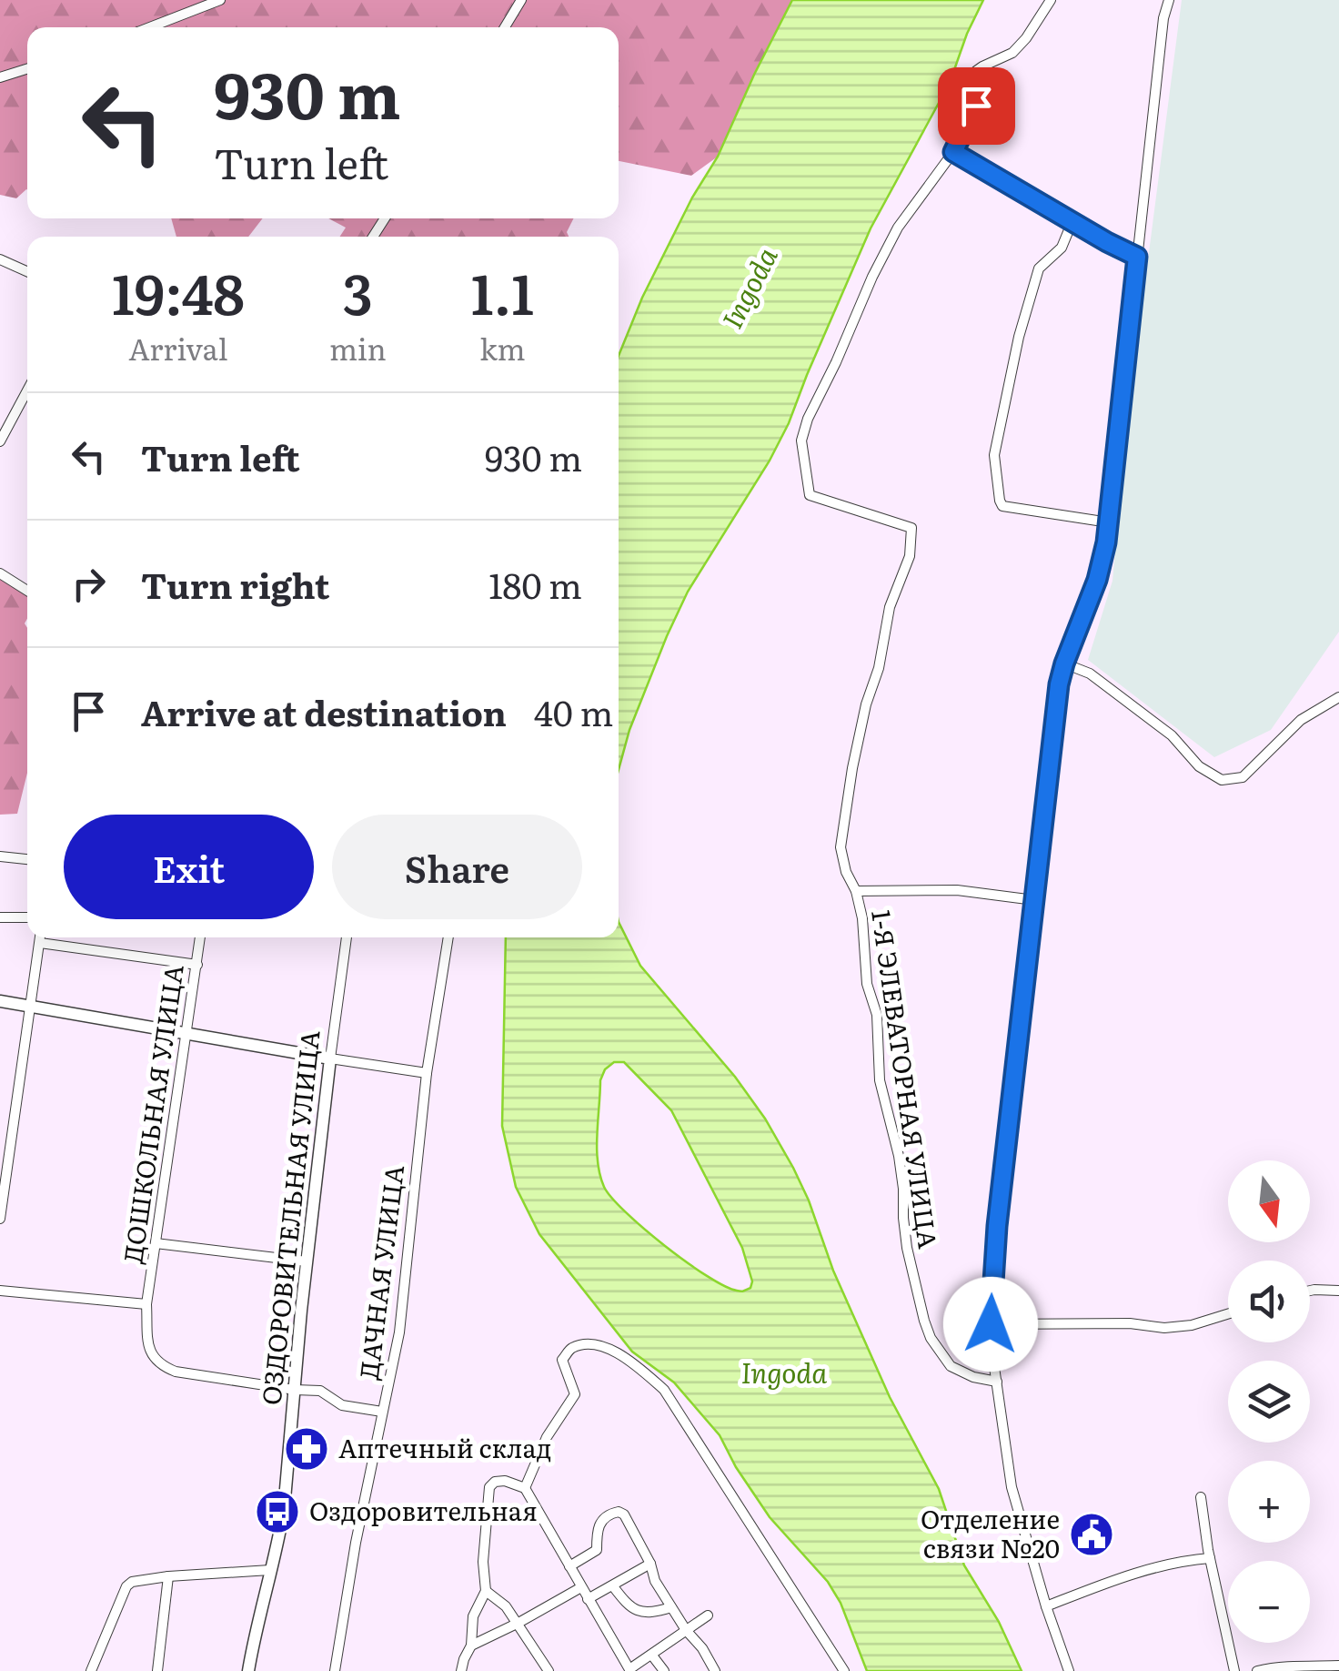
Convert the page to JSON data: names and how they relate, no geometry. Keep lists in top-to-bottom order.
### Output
{
  "streets": {
    "street": [
      "1-Я ЭЛЕВАТОРНАЯ УЛИЦА",
      "ДОШКОЛЬНАЯ УЛИЦА",
      "ОЗДОРОВИТЕЛЬНАЯ УЛИЦА",
      "ДАЧНАЯ УЛИЦА"
    ]
  },
  "crossings": [
    ["ДОШКОЛЬНАЯ УЛИЦА", "ОЗДОРОВИТЕЛЬНАЯ УЛИЦА"]
  ],
  "water": ["Ingoda"],
  "places": {
    "pharmacy": ["Аптечный склад"],
    "bus stop": ["Оздоровительная"],
    "public building": ["Отделение связи №20"]
  },
  "north": "bottom",
  "page": {
    "turn": ["930 m", "Turn left"],
    "eta": [
      "19:48",
      "Arrival",
      "3",
      "min",
      "1.1",
      "km"
    ],
    "list": [
      {
        "name": "Turn left",
        "value": "930 m"
      },
      {
        "name": "Turn right",
        "value": "180 m"
      },
      {
        "name": "Arrive at destination",
        "value": "40 m"
      }
    ],
    "buttons": ["Exit", "Share"],
    "map_buttons": ["+", "−"]
  }
}
